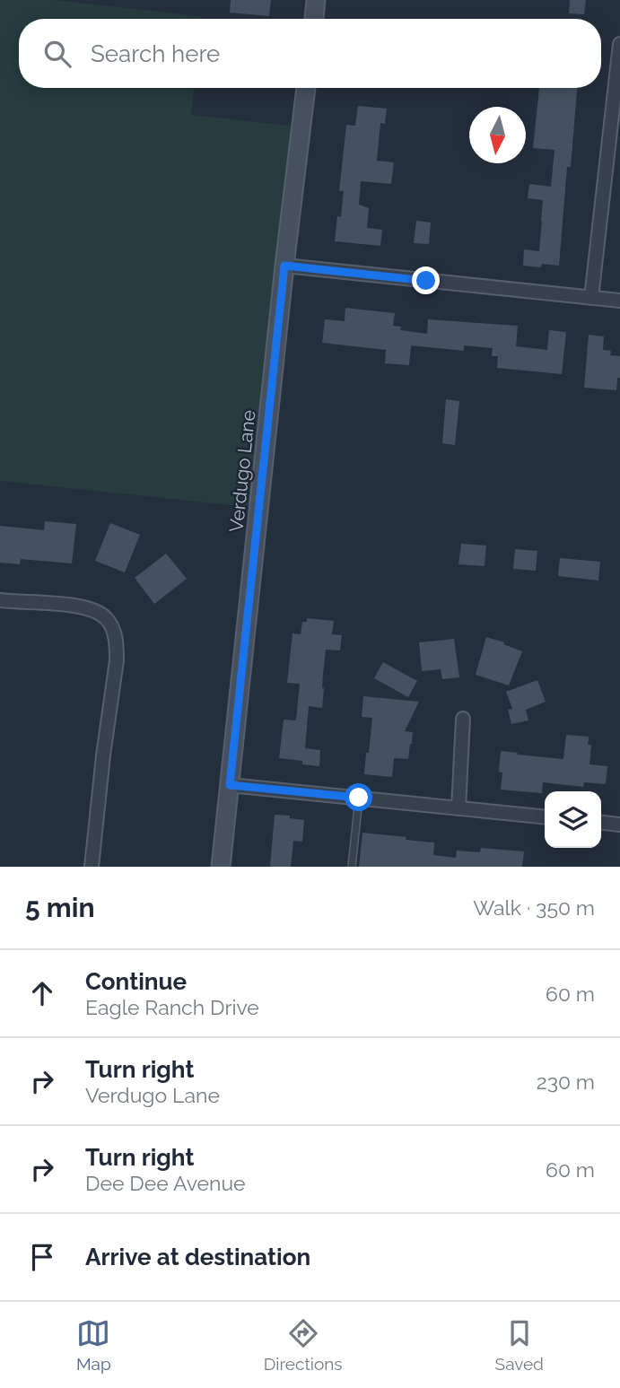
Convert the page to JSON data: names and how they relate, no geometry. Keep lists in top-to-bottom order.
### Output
{
  "streets": {
    "street": ["Verdugo Lane"]
  },
  "north": "bottom",
  "page": {
    "search": "Search here",
    "heading": ["5 min", "Walk · 350 m"],
    "list": [
      ["Continue", "Eagle Ranch Drive", "60 m"],
      ["Turn right", "Verdugo Lane", "230 m"],
      ["Turn right", "Dee Dee Avenue", "60 m"],
      "Arrive at destination"
    ],
    "nav": ["Map", "Directions", "Saved"]
  }
}
